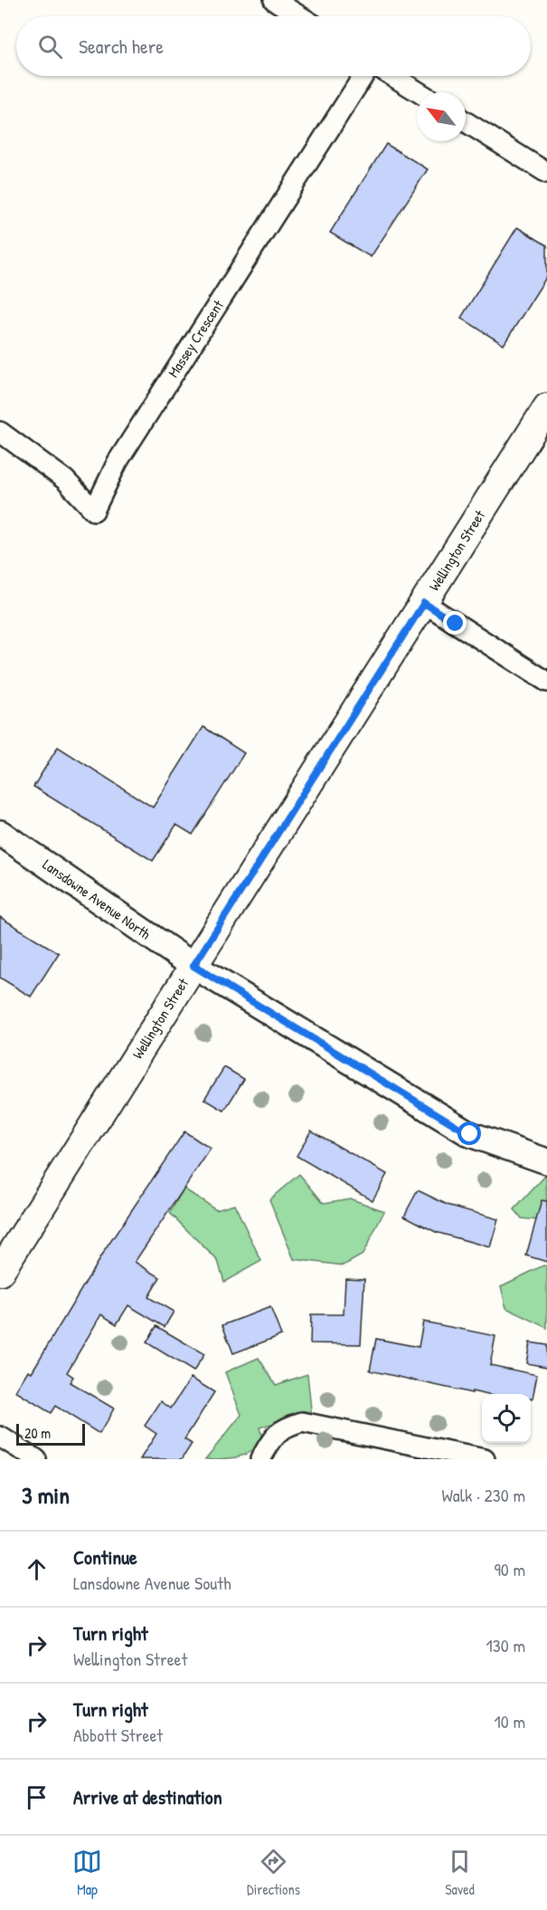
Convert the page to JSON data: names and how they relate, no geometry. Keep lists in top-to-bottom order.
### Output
{
  "streets": {
    "main road": ["Wellington Street"],
    "street": ["Massey Crescent", "Lansdowne Avenue North"]
  },
  "crossings": [
    ["Wellington Street", "Lansdowne Avenue North"]
  ],
  "scale_bar": "20 m",
  "north": "top left",
  "page": {
    "search": "Search here",
    "scale": "20 m",
    "heading": ["3 min", "Walk · 230 m"],
    "list": [
      ["Continue", "Lansdowne Avenue South", "90 m"],
      ["Turn right", "Wellington Street", "130 m"],
      ["Turn right", "Abbott Street", "10 m"],
      "Arrive at destination"
    ],
    "nav": ["Map", "Directions", "Saved"]
  }
}
